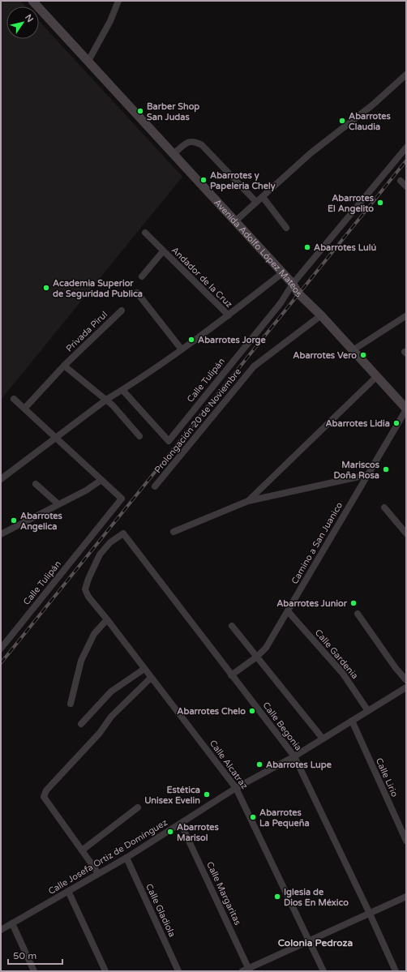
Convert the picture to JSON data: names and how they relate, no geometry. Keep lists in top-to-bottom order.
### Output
{
  "streets": {
    "street": [
      "Avenida Adolfo López Mateos",
      "Andador de la Cruz",
      "Privada Pirul",
      "Calle Tulipán",
      "Prolongación 20 de Noviembre",
      "Camino a San Juanico",
      "Calle Gardenia",
      "Calle Begonia",
      "Calle Alcatraz",
      "Calle Lirio",
      "Calle Josefa Ortiz de Domínguez",
      "Calle Margaritas",
      "Calle Gladiola"
    ]
  },
  "crossings": [
    ["Avenida Adolfo López Mateos", "Calle Tulipán"],
    ["Avenida Adolfo López Mateos", "Prolongación 20 de Noviembre"],
    ["Avenida Adolfo López Mateos", "Camino a San Juanico"],
    ["Camino a San Juanico", "Calle Gardenia"],
    ["Camino a San Juanico", "Calle Begonia"],
    ["Calle Gardenia", "Calle Josefa Ortiz de Domínguez"],
    ["Calle Begonia", "Calle Alcatraz"],
    ["Calle Begonia", "Calle Josefa Ortiz de Domínguez"],
    ["Calle Alcatraz", "Calle Josefa Ortiz de Domínguez"],
    ["Calle Lirio", "Calle Josefa Ortiz de Domínguez"],
    ["Calle Josefa Ortiz de Domínguez", "Calle Margaritas"],
    ["Calle Josefa Ortiz de Domínguez", "Calle Gladiola"]
  ],
  "districts": ["Colonia Pedroza"],
  "places": [
    "Barber Shop San Judas",
    "Abarrotes Claudia",
    "Abarrotes y Papeleria Chely",
    "Abarrotes El Angelito",
    "Abarrotes Lulú",
    "Academia Superior de Seguridad Publica",
    "Abarrotes Jorge",
    "Abarrotes Vero",
    "Abarrotes Lidia",
    "Mariscos Doña Rosa",
    "Abarrotes Angelica",
    "Abarrotes Junior",
    "Abarrotes Chelo",
    "Abarrotes Lupe",
    "Estética Unisex Evelin",
    "Abarrotes La Pequeña",
    "Abarrotes Marisol",
    "Iglesia de Dios En México"
  ],
  "scale_bar": "50 m",
  "north": "top right"
}
